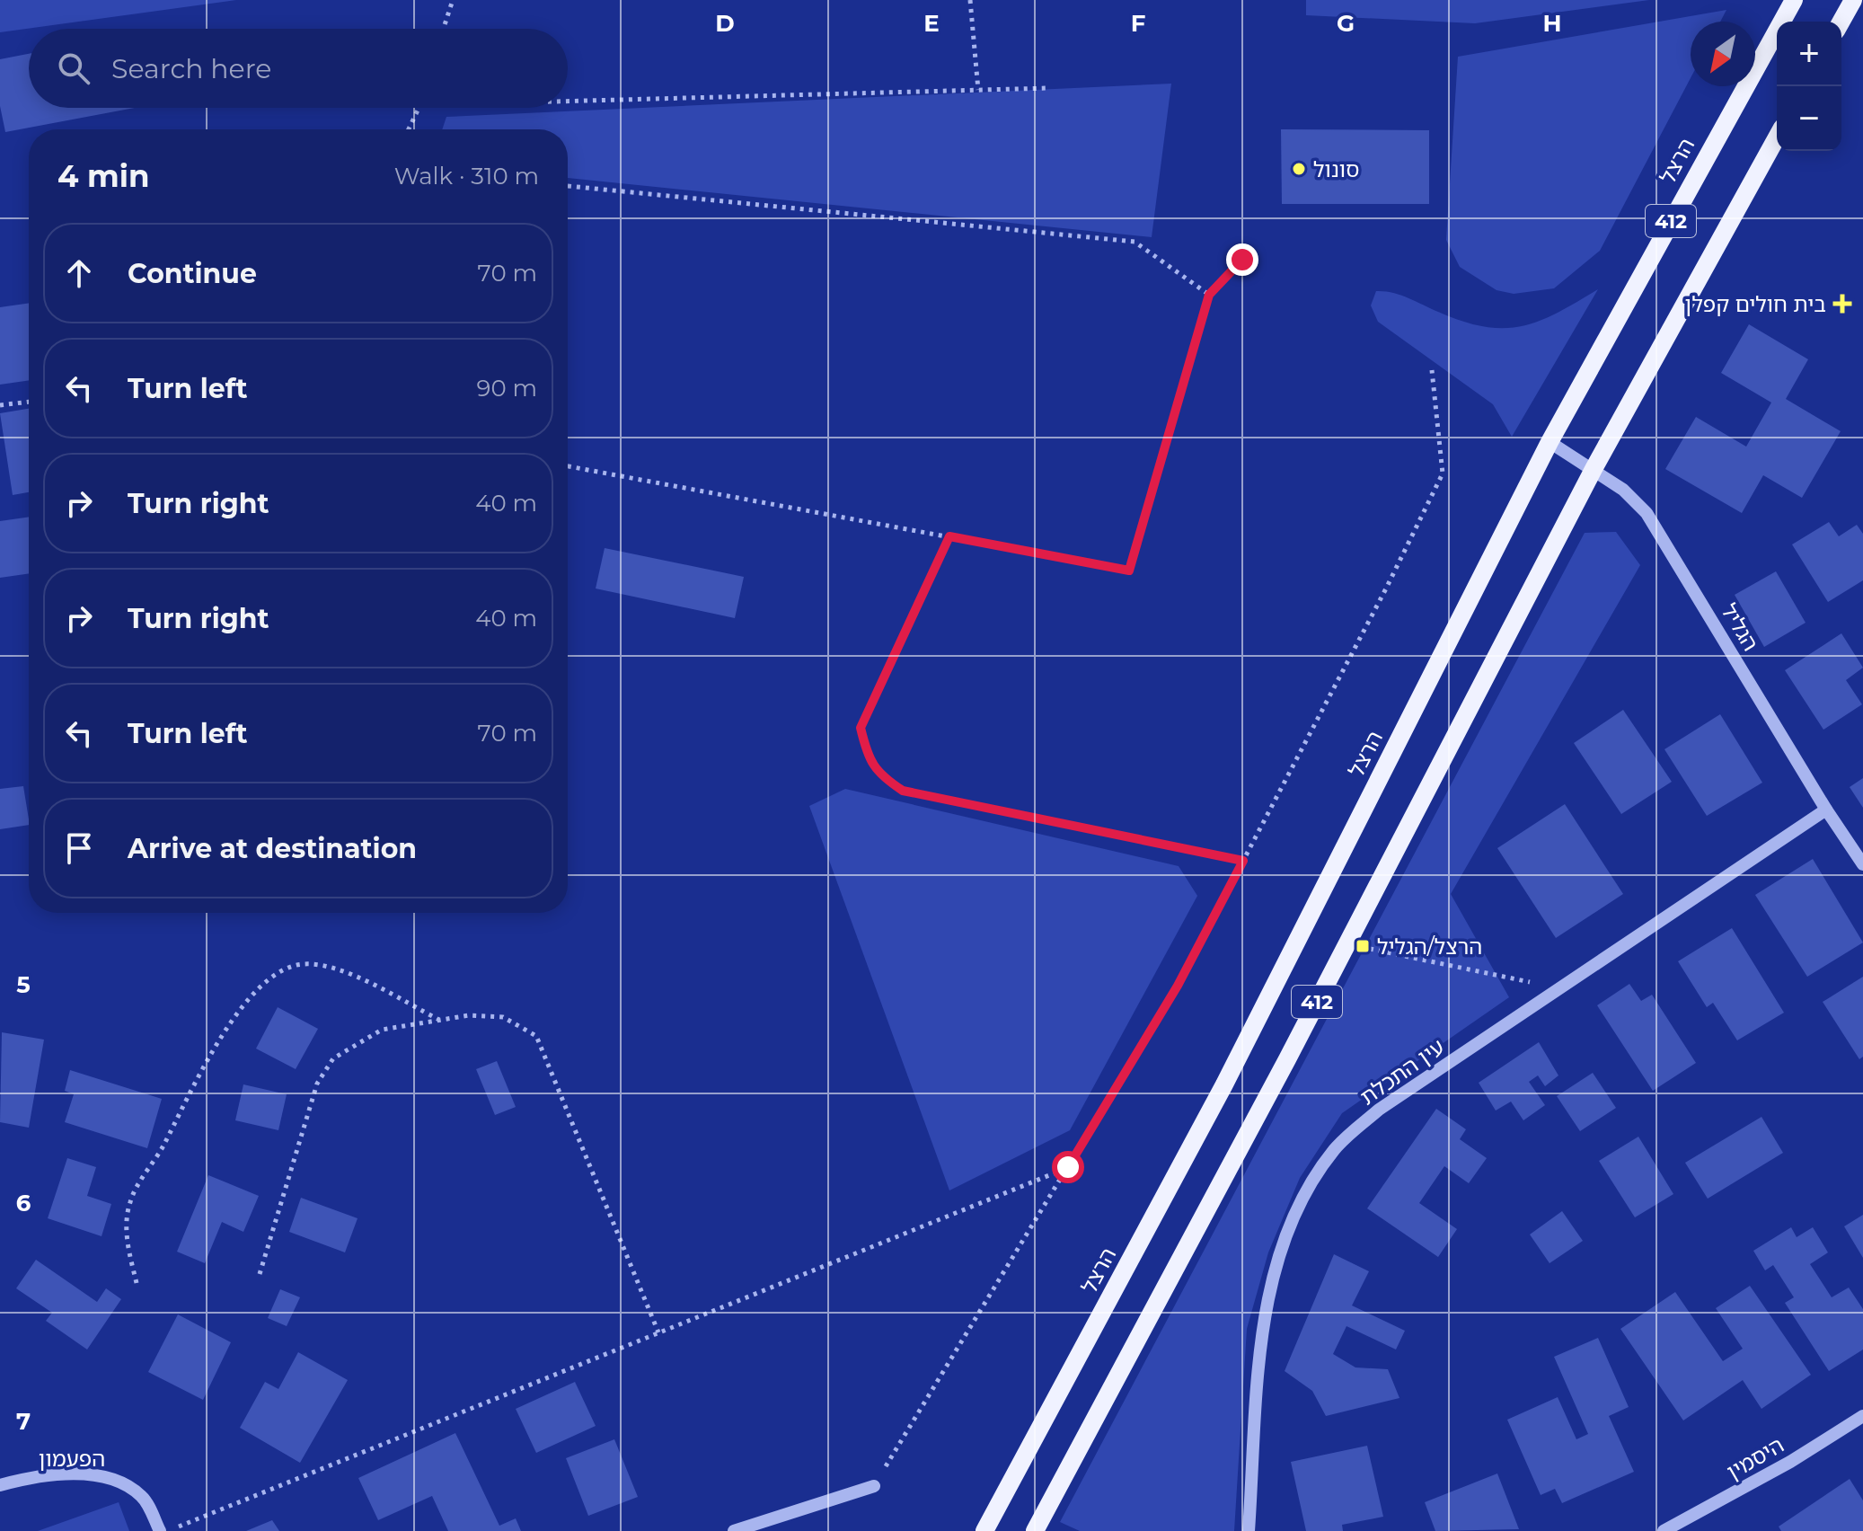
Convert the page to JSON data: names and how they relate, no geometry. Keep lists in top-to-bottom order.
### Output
{
  "streets": {
    "main road": ["הרצל", "412"],
    "street": [
      "הגליל",
      "עין התכלת",
      "הפעמון",
      "היסמין"
    ]
  },
  "crossings": [
    ["הרצל", "הגליל"],
    ["412", "הגליל"],
    ["הגליל", "עין התכלת"]
  ],
  "places": {
    "other": ["סונול"],
    "health": ["בית חולים קפלן"],
    "transit": ["הרצל/הגליל"]
  },
  "north": "bottom left",
  "page": {
    "map_buttons": ["+", "−"],
    "search": "Search here",
    "heading": ["4 min", "Walk · 310 m"],
    "list": [
      ["Continue", "70 m"],
      ["Turn left", "90 m"],
      ["Turn right", "40 m"],
      ["Turn right", "40 m"],
      ["Turn left", "70 m"],
      "Arrive at destination"
    ]
  },
  "grid": {
    "columns": [
      "D",
      "E",
      "F",
      "G",
      "H"
    ],
    "rows": ["5", "6", "7"]
  }
}
